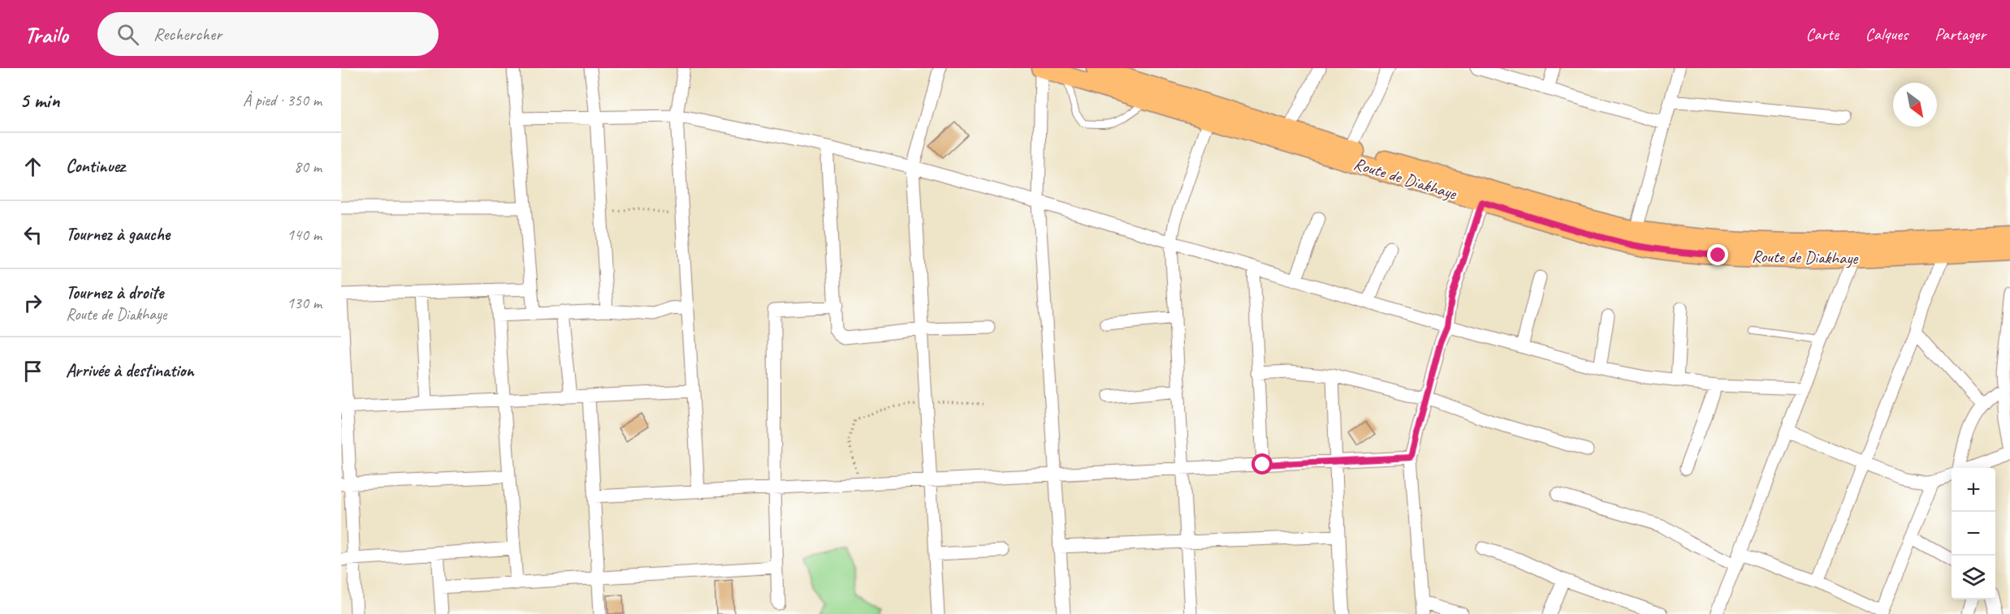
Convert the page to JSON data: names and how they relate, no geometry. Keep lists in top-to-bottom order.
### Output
{
  "streets": {
    "main road": ["Route de Diakhaye"]
  },
  "north": "bottom right",
  "page": {
    "header": "Trailo",
    "search": "Rechercher",
    "nav": ["Carte", "Calques", "Partager"],
    "heading": ["5 min", "À pied · 350 m"],
    "list": [
      ["Continuez", "80 m"],
      ["Tournez à gauche", "140 m"],
      ["Tournez à droite", "Route de Diakhaye", "130 m"],
      "Arrivée à destination"
    ],
    "map_buttons": ["+", "−"]
  }
}
